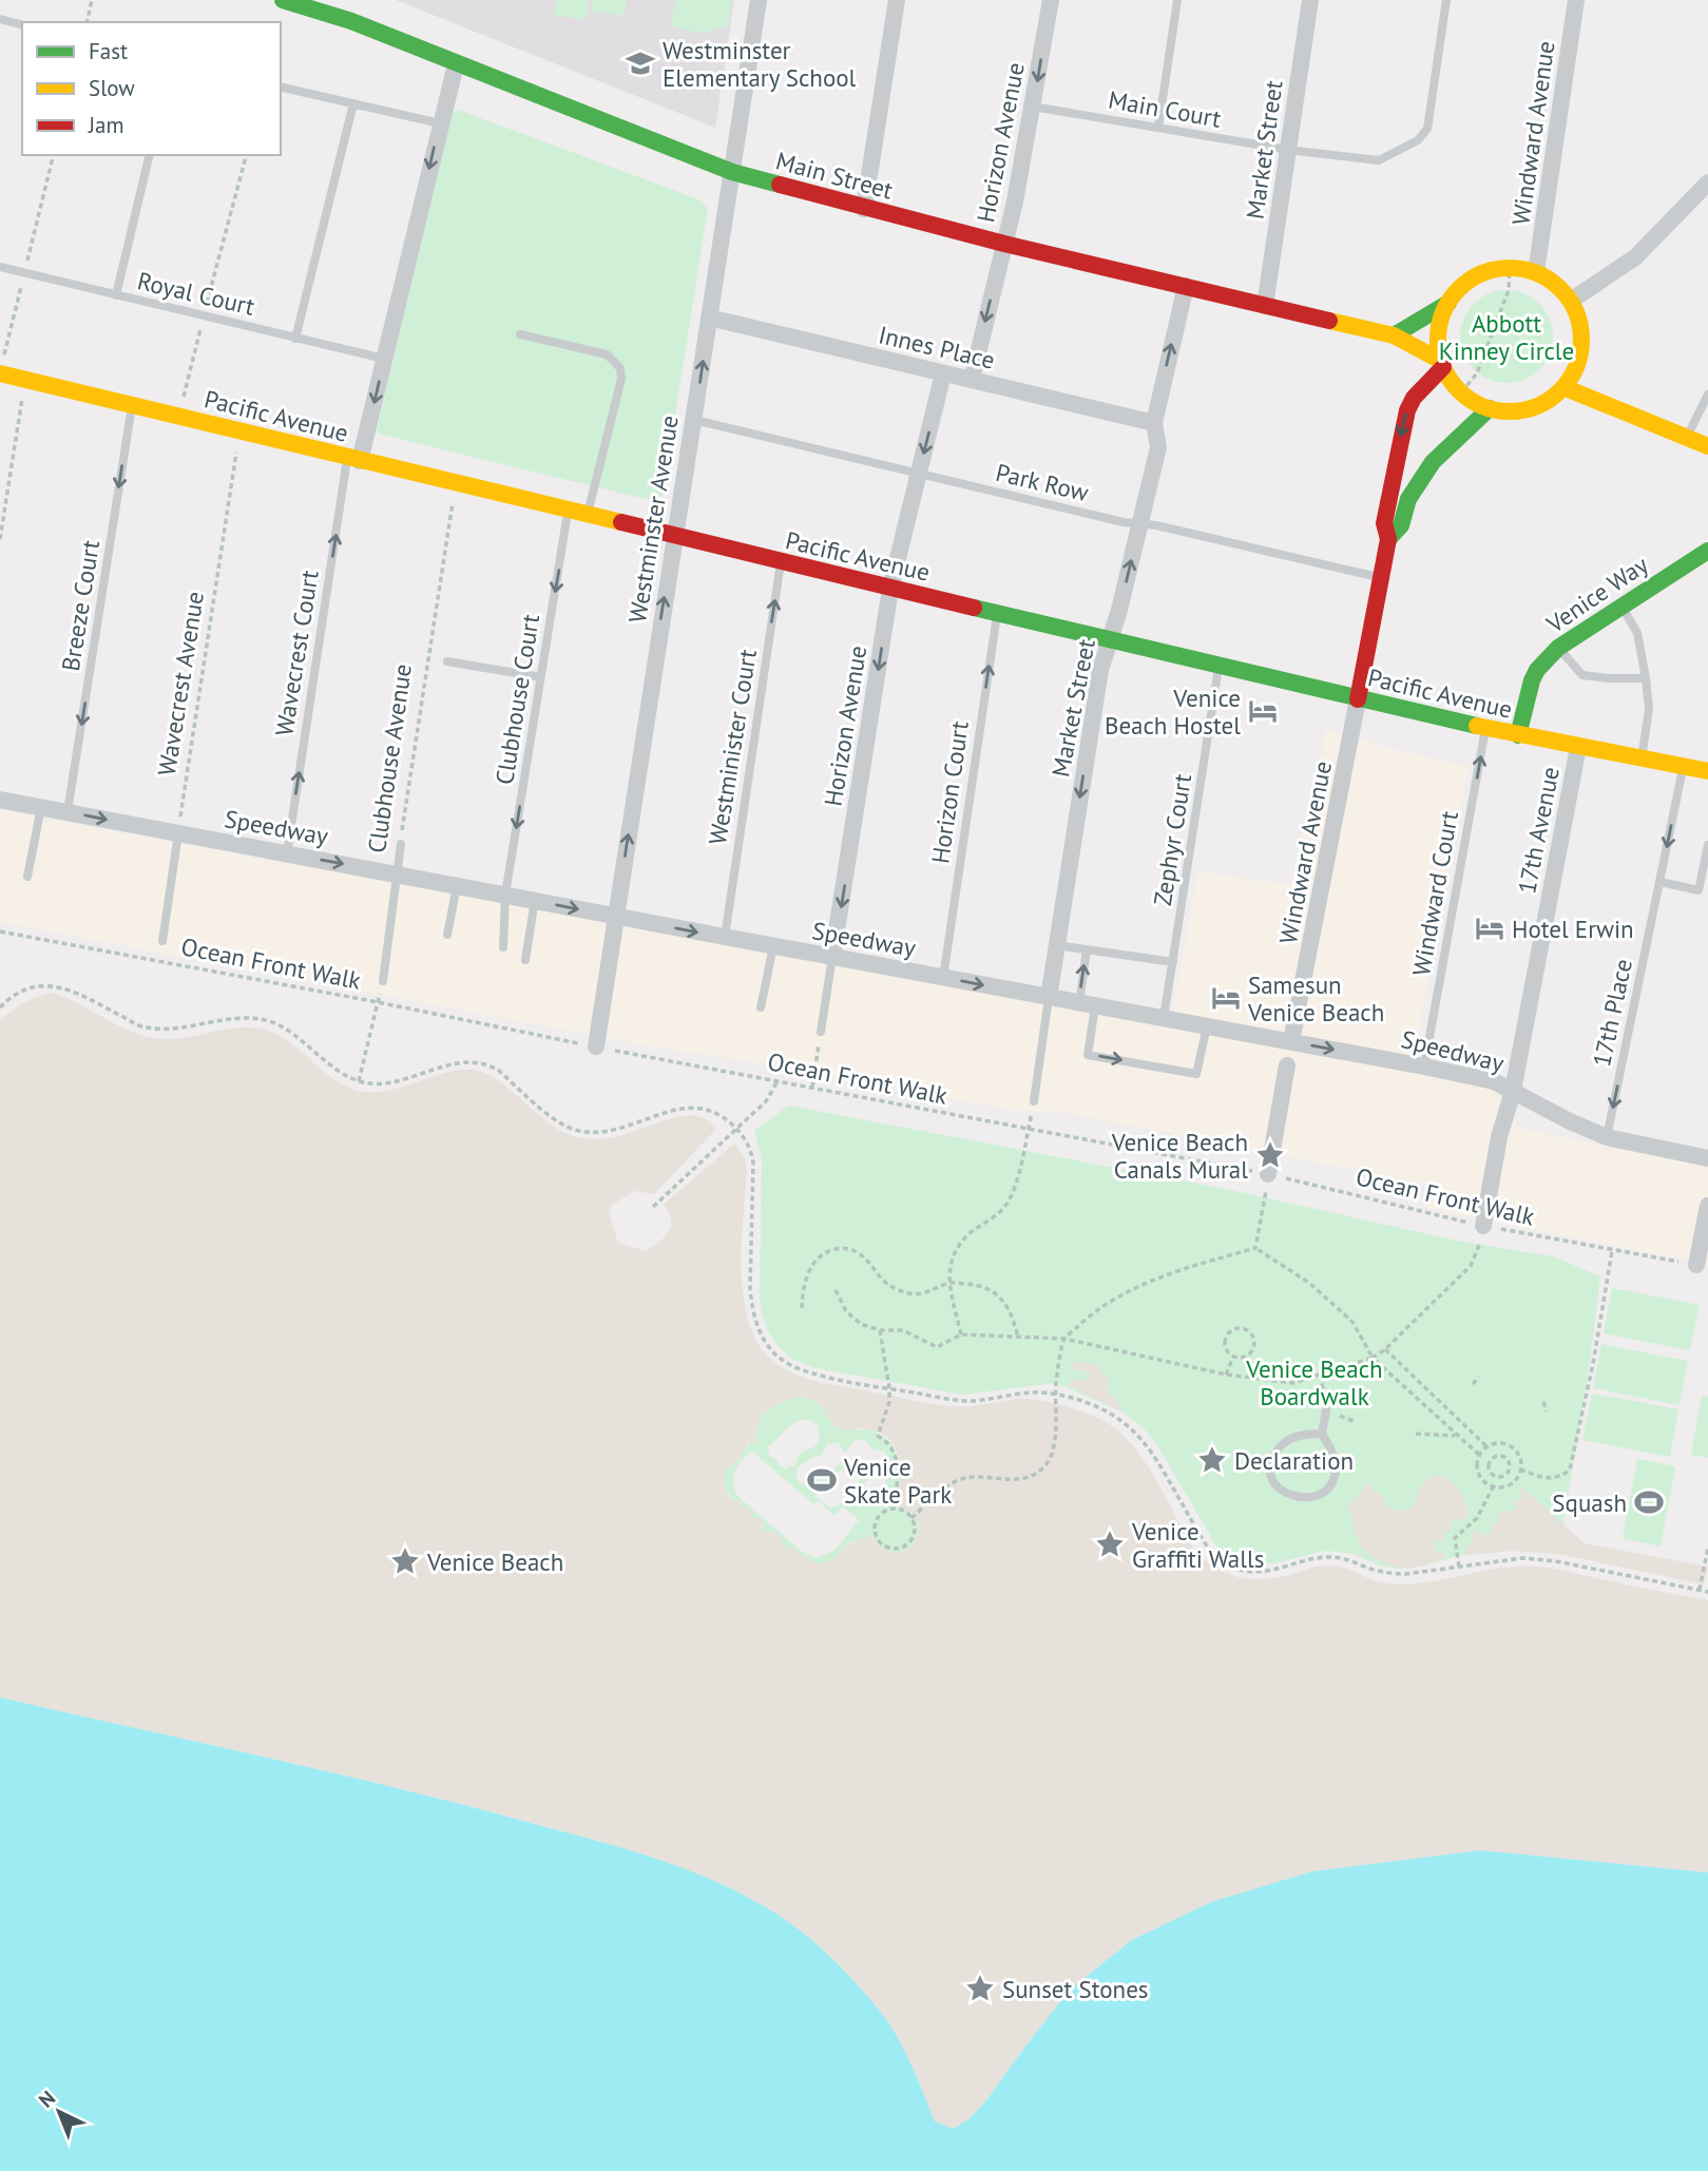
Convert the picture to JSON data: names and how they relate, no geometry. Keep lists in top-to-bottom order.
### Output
{
  "streets": {
    "street": [
      "Windward Avenue",
      "Horizon Avenue",
      "Market Street",
      "Main Street",
      "Innes Place",
      "Pacific Avenue",
      "Westminster Avenue",
      "Venice Way",
      "Speedway",
      "17th Avenue"
    ],
    "lane": [
      "Main Court",
      "Royal Court",
      "Park Row",
      "Breeze Court",
      "Wavecrest Court",
      "Clubhouse Court",
      "Westminister Court",
      "Clubhouse Avenue",
      "Horizon Court",
      "Zephyr Court",
      "Windward Court",
      "17th Place"
    ],
    "path": ["Wavecrest Avenue", "Ocean Front Walk"]
  },
  "crossings": [
    ["Main Court", "Horizon Avenue"],
    ["Main Court", "Market Street"],
    ["Windward Avenue", "Main Street"],
    ["Windward Avenue", "Pacific Avenue"],
    ["Windward Avenue", "Park Row"],
    ["Windward Avenue", "Speedway"],
    ["Windward Avenue", "Ocean Front Walk"],
    ["Horizon Avenue", "Main Street"],
    ["Horizon Avenue", "Innes Place"],
    ["Horizon Avenue", "Pacific Avenue"],
    ["Horizon Avenue", "Park Row"],
    ["Horizon Avenue", "Speedway"],
    ["Market Street", "Main Street"],
    ["Market Street", "Innes Place"],
    ["Market Street", "Pacific Avenue"],
    ["Market Street", "Park Row"],
    ["Market Street", "Speedway"],
    ["Main Street", "Westminster Avenue"],
    ["Innes Place", "Westminster Avenue"],
    ["Pacific Avenue", "Westminster Avenue"],
    ["Pacific Avenue", "Venice Way"],
    ["Pacific Avenue", "Breeze Court"],
    ["Pacific Avenue", "Wavecrest Court"],
    ["Pacific Avenue", "Wavecrest Avenue"],
    ["Pacific Avenue", "Clubhouse Court"],
    ["Pacific Avenue", "Westminister Court"],
    ["Pacific Avenue", "Clubhouse Avenue"],
    ["Pacific Avenue", "Horizon Court"],
    ["Pacific Avenue", "17th Avenue"],
    ["Pacific Avenue", "Zephyr Court"],
    ["Pacific Avenue", "Windward Court"],
    ["Pacific Avenue", "17th Place"],
    ["Park Row", "Westminster Avenue"],
    ["Westminster Avenue", "Speedway"],
    ["Westminster Avenue", "Ocean Front Walk"],
    ["Breeze Court", "Speedway"],
    ["Wavecrest Court", "Speedway"],
    ["Wavecrest Avenue", "Speedway"],
    ["Clubhouse Court", "Speedway"],
    ["Westminister Court", "Speedway"],
    ["Clubhouse Avenue", "Speedway"],
    ["Horizon Court", "Speedway"],
    ["Speedway", "17th Avenue"],
    ["Speedway", "Zephyr Court"],
    ["Speedway", "Windward Court"],
    ["Speedway", "17th Place"],
    ["17th Avenue", "Ocean Front Walk"]
  ],
  "one_way": [
    "Horizon Avenue",
    "Westminster Avenue",
    "Breeze Court",
    "Wavecrest Court",
    "Clubhouse Court",
    "Westminister Court",
    "Horizon Court",
    "Speedway",
    "Windward Court",
    "17th Place"
  ],
  "parks": ["Abbott Kinney Circle", "Venice Beach Boardwalk"],
  "places": {
    "school or university": ["Westminster Elementary School"],
    "hotel": ["Venice Beach Hostel", "Hotel Erwin", "Samesun Venice Beach"],
    "place": [
      "Venice Beach Canals Mural",
      "Declaration",
      "Venice Graffiti Walls",
      "Venice Beach",
      "Sunset Stones"
    ],
    "sports": ["Venice Skate Park", "Squash"]
  },
  "legend": ["Fast", "Slow", "Jam"],
  "north": "top left"
}
